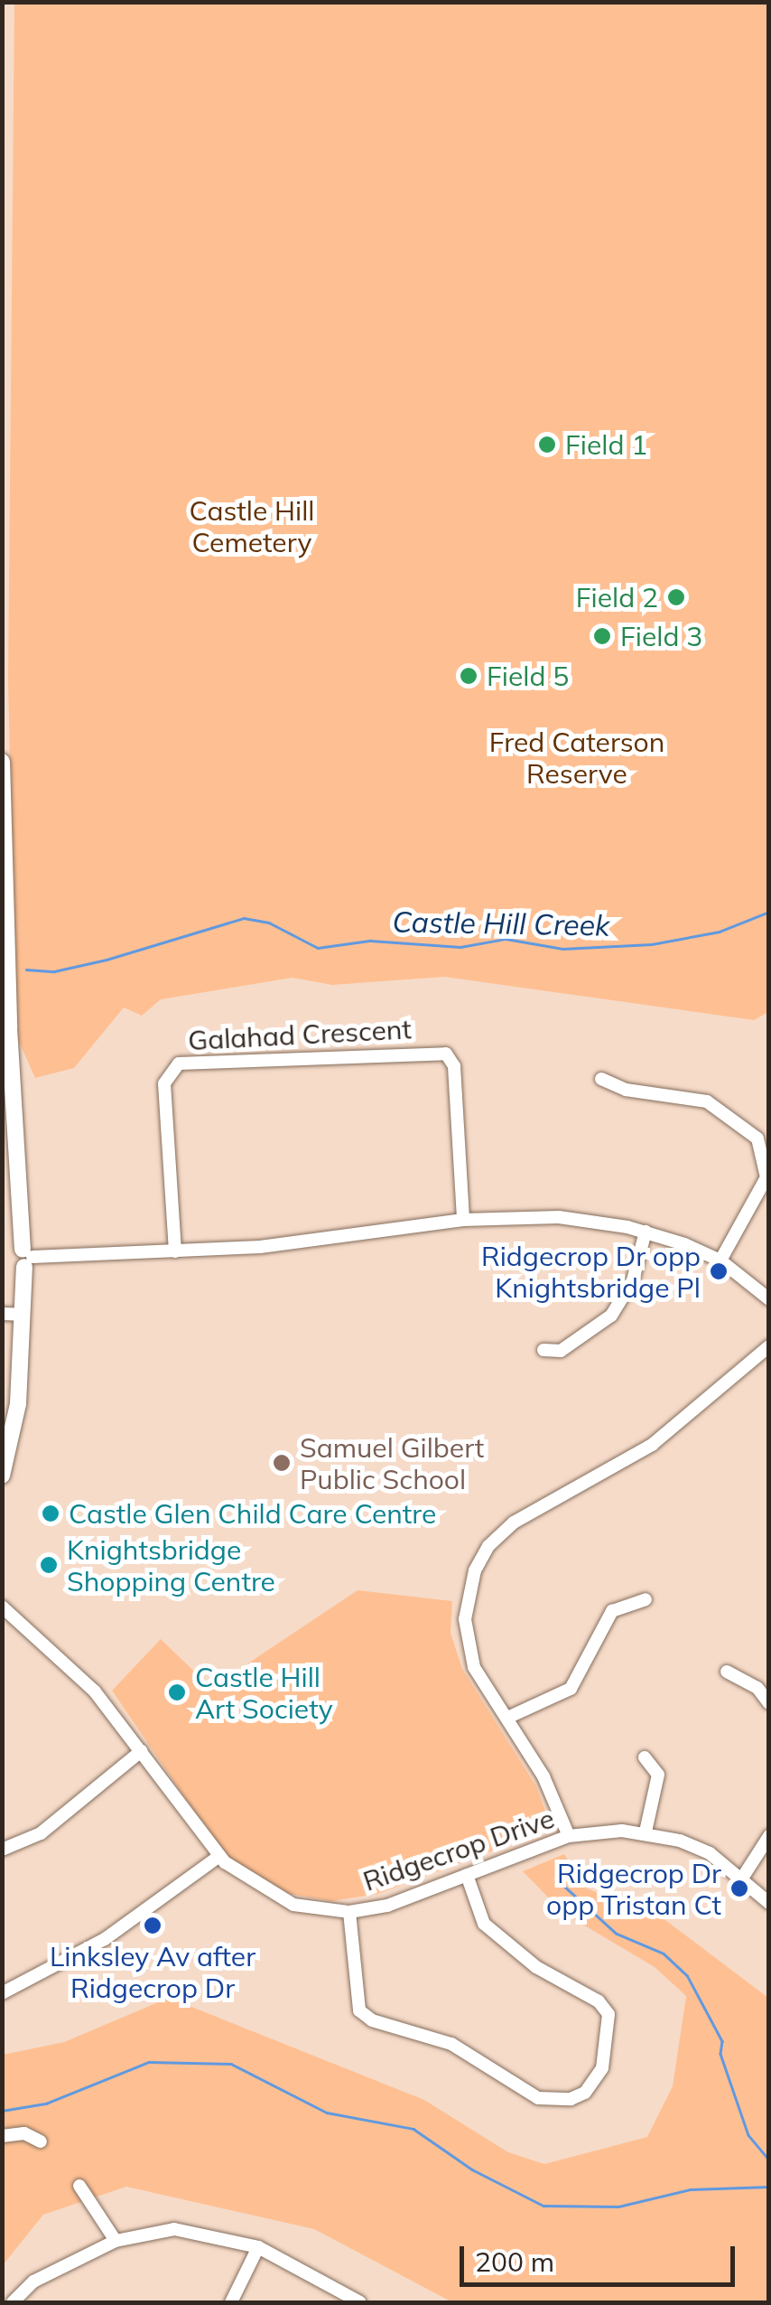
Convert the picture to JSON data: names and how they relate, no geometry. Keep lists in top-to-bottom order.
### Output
{
  "streets": {
    "street": ["Galahad Crescent", "Ridgecrop Drive"]
  },
  "water": ["Castle Hill Creek"],
  "parks": ["Castle Hill Cemetery", "Fred Caterson Reserve"],
  "places": [
    "Field 1",
    "Field 2",
    "Field 3",
    "Field 5",
    "Ridgecrop Dr opp Knightsbridge Pl",
    "Samuel Gilbert Public School",
    "Castle Glen Child Care Centre",
    "Knightsbridge Shopping Centre",
    "Castle Hill Art Society",
    "Ridgecrop Dr opp Tristan Ct",
    "Linksley Av after Ridgecrop Dr"
  ],
  "scale_bar": "200 m"
}
